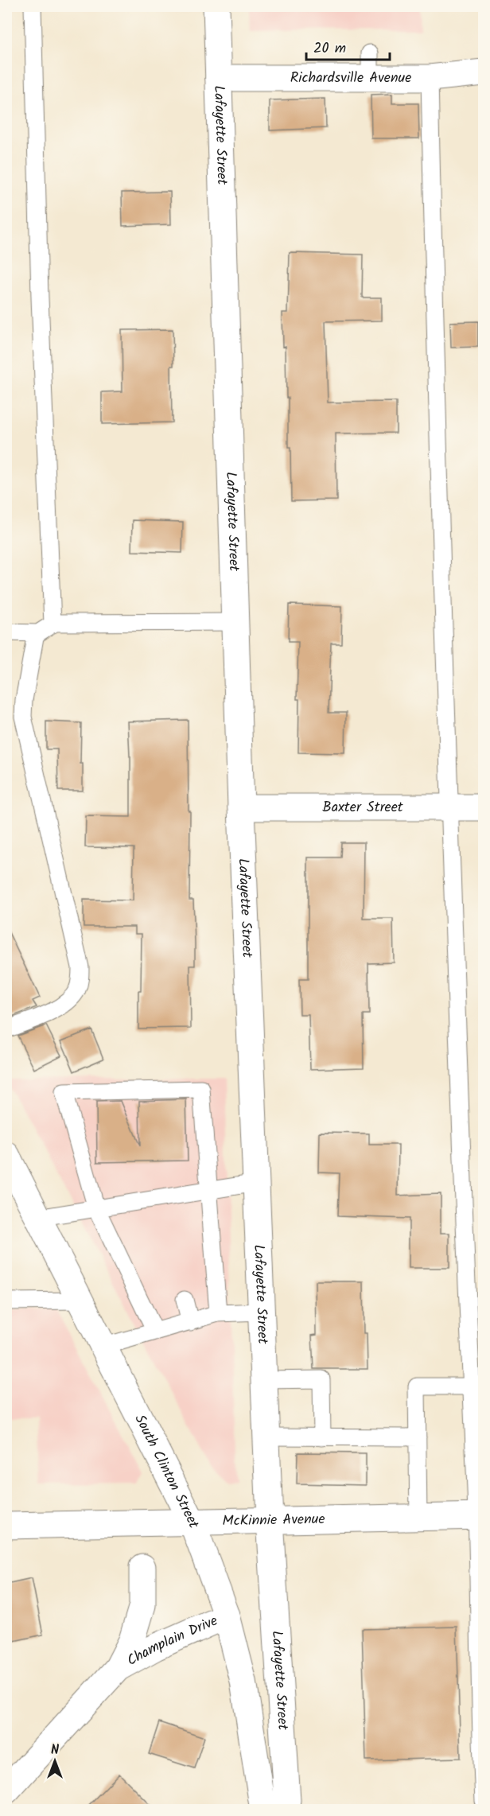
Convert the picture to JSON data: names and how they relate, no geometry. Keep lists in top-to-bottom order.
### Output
{
  "streets": {
    "main road": [
      "Richardsville Avenue",
      "Lafayette Street",
      "Baxter Street",
      "South Clinton Street",
      "McKinnie Avenue",
      "Champlain Drive"
    ]
  },
  "crossings": [
    ["Richardsville Avenue", "Lafayette Street"],
    ["Lafayette Street", "Baxter Street"],
    ["Lafayette Street", "McKinnie Avenue"],
    ["South Clinton Street", "McKinnie Avenue"],
    ["South Clinton Street", "Champlain Drive"]
  ],
  "scale_bar": "20 m",
  "north": "top"
}
